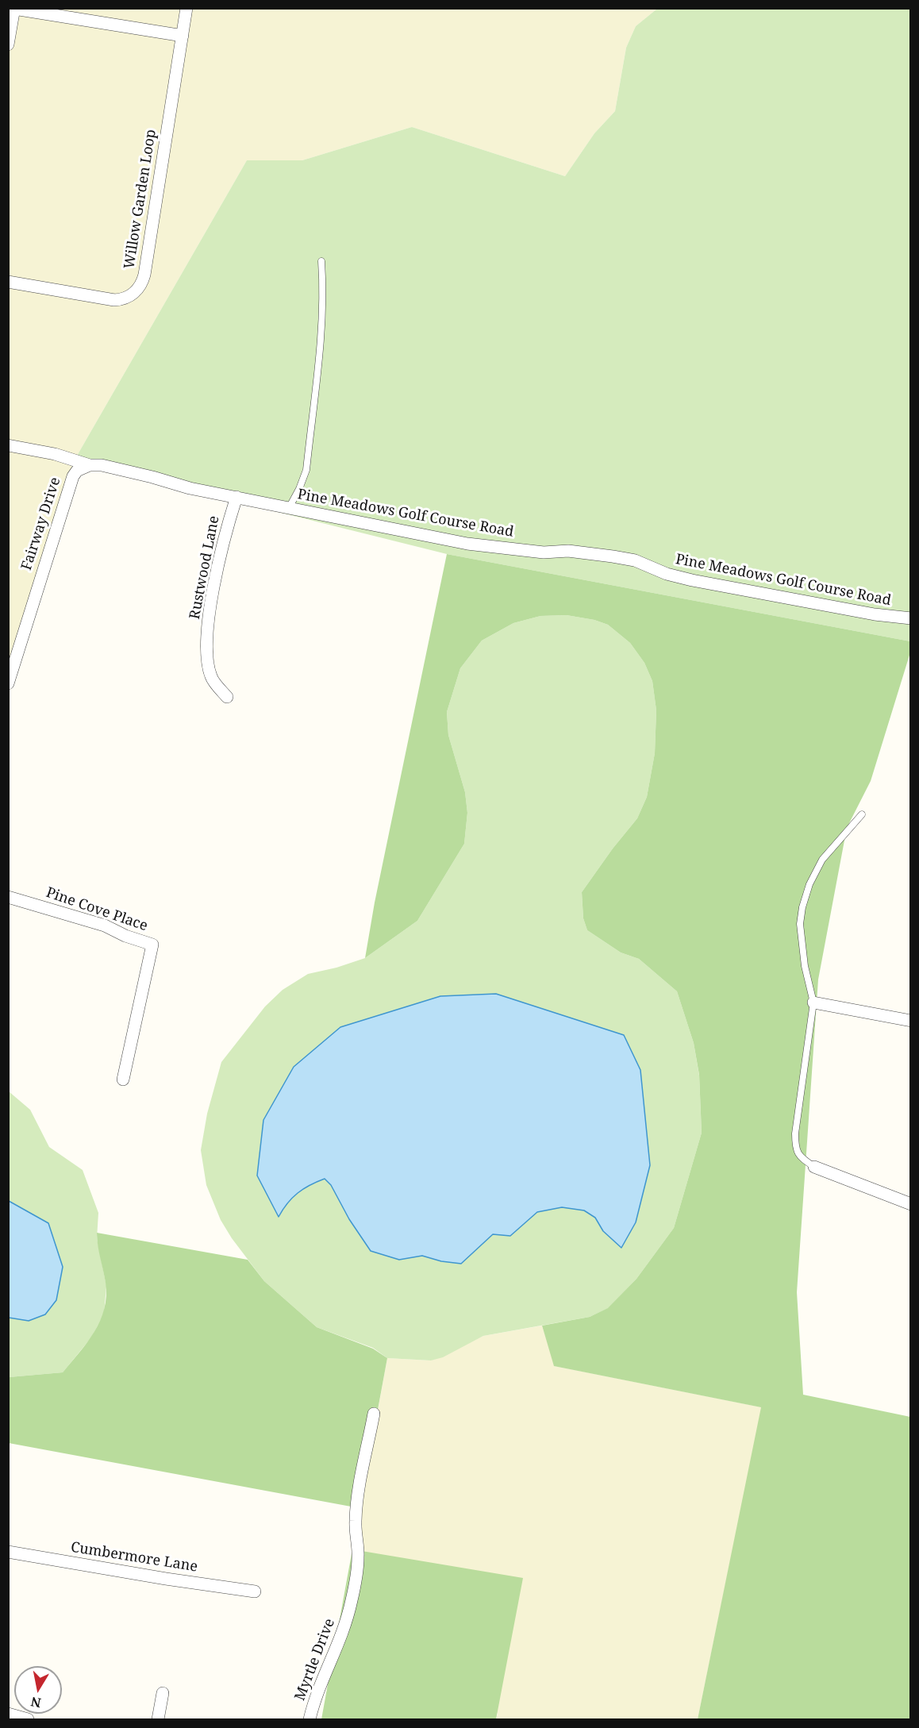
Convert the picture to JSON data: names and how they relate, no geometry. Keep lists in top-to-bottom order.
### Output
{
  "streets": {
    "street": [
      "Willow Garden Loop",
      "Pine Meadows Golf Course Road",
      "Fairway Drive",
      "Rustwood Lane",
      "Pine Cove Place",
      "Cumbermore Lane",
      "Myrtle Drive"
    ]
  },
  "crossings": [
    ["Pine Meadows Golf Course Road", "Fairway Drive"],
    ["Pine Meadows Golf Course Road", "Rustwood Lane"]
  ],
  "north": "bottom"
}
